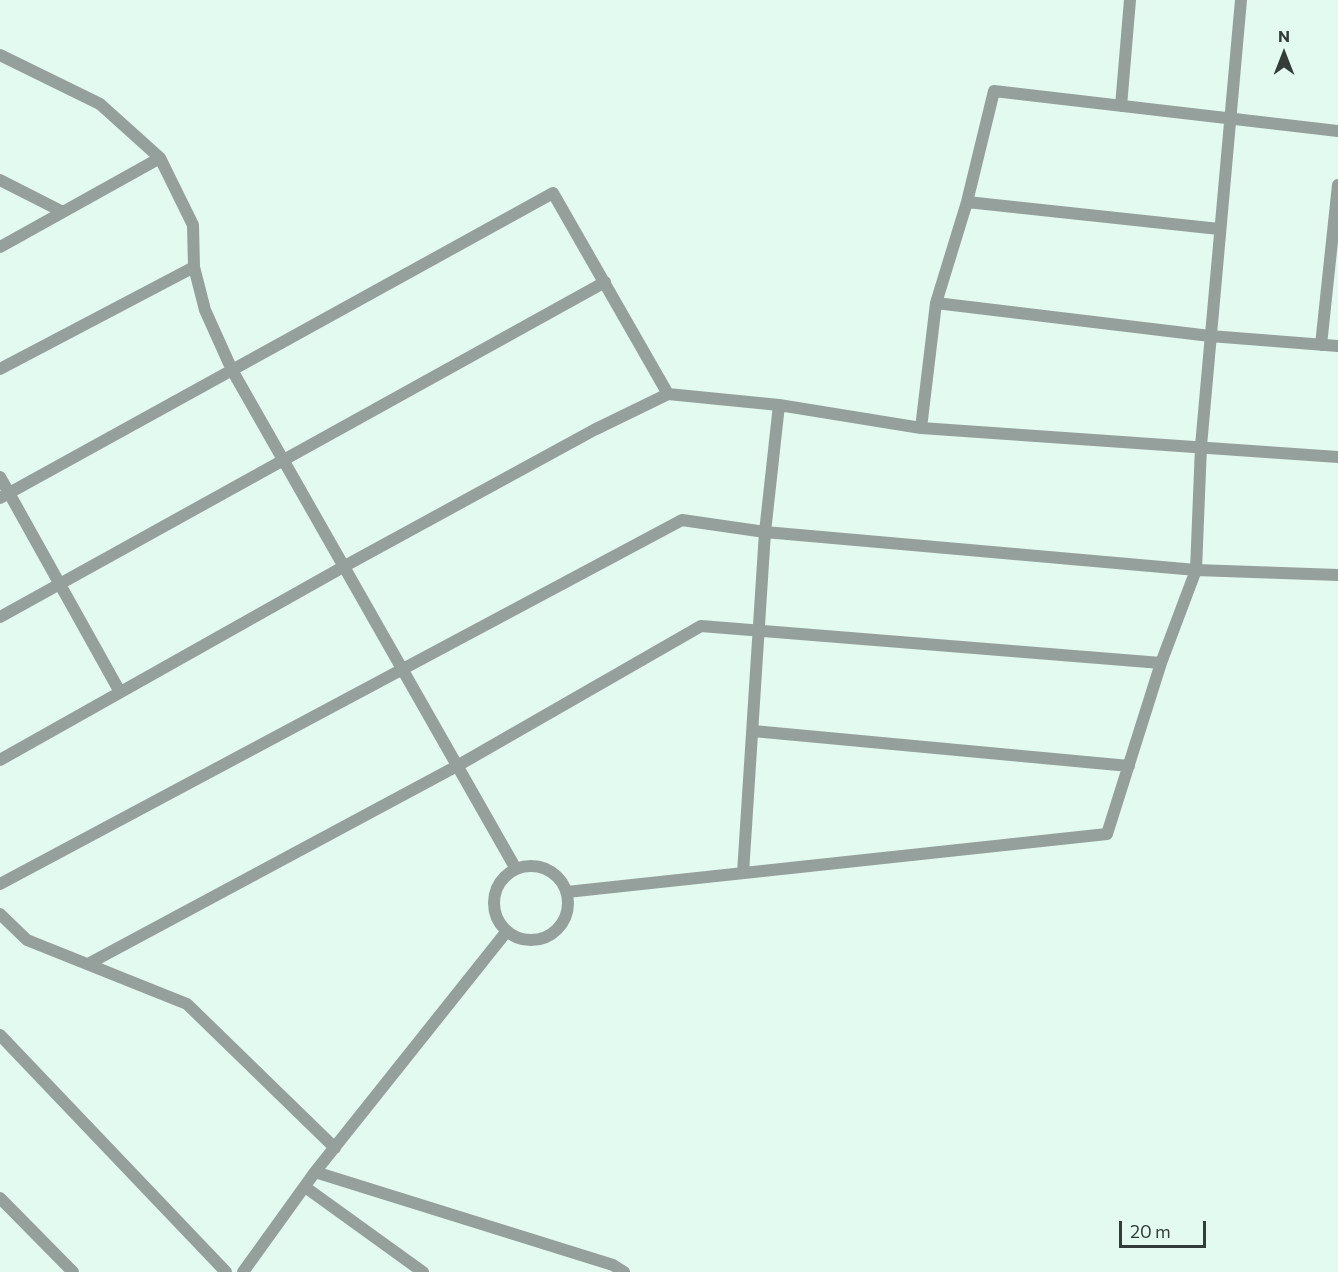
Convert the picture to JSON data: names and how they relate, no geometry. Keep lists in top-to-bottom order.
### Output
{
  "scale_bar": "20 m",
  "north": "top"
}
